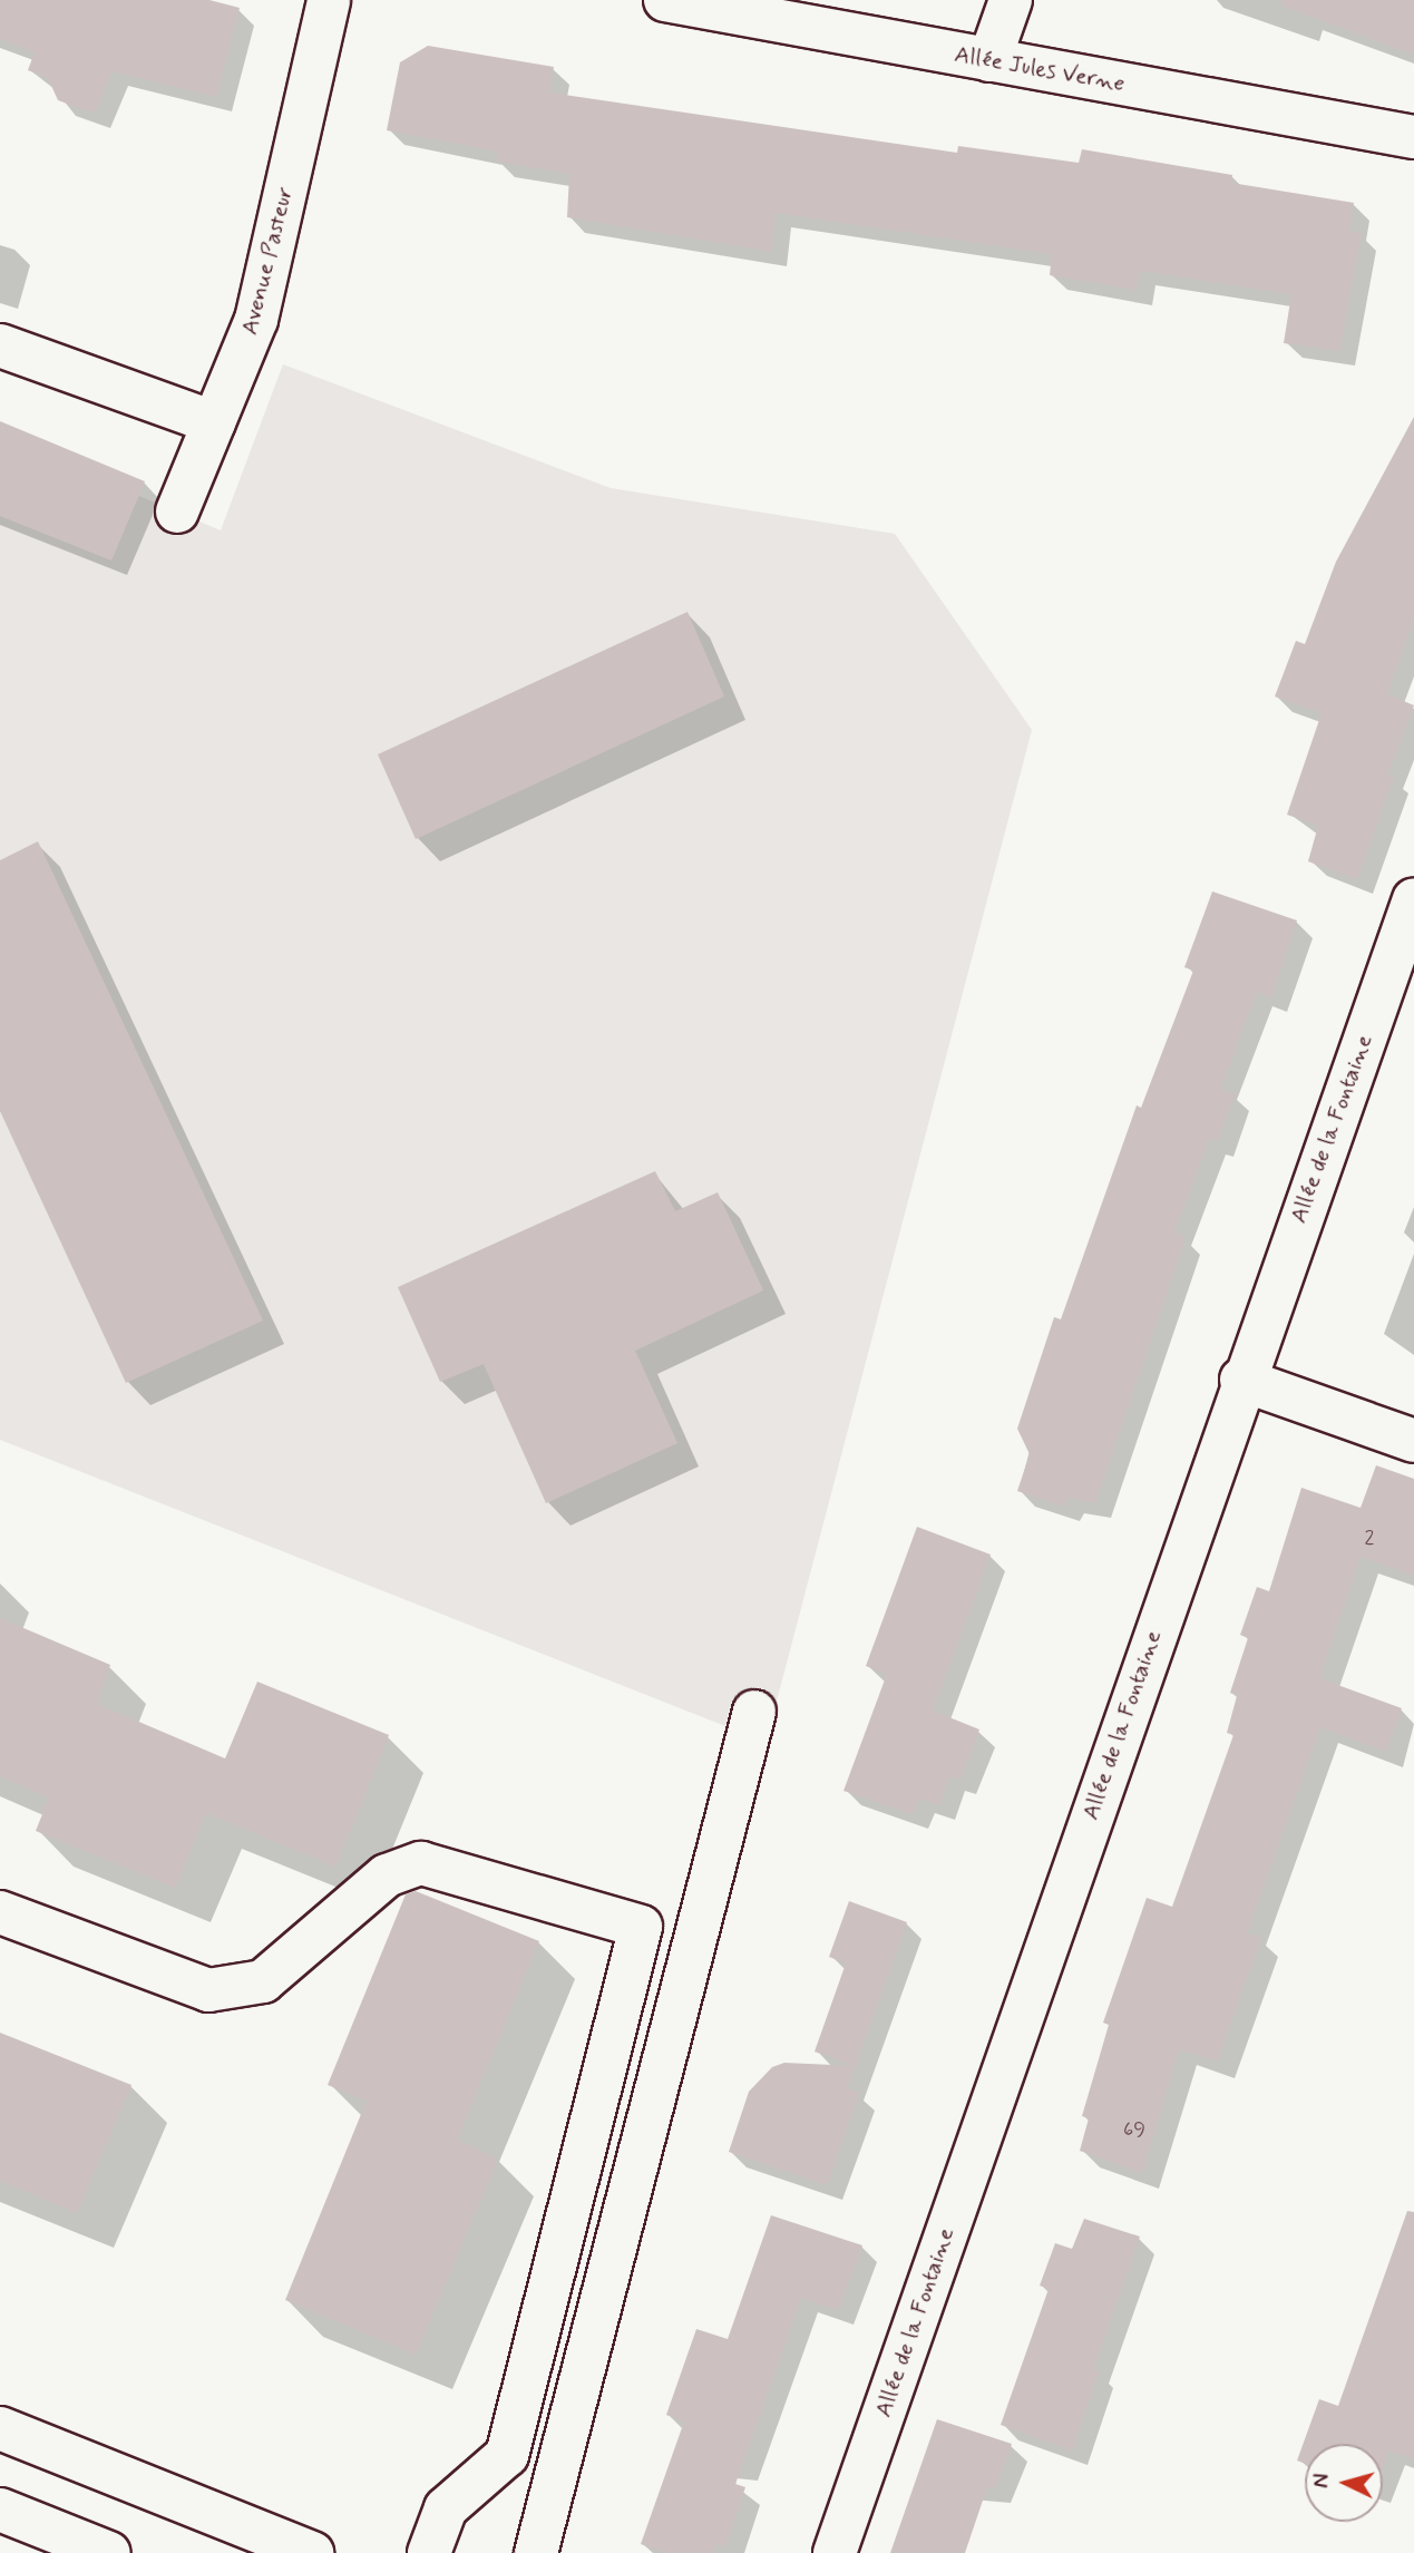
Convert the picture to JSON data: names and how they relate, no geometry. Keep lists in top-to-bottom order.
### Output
{
  "streets": {
    "street": ["Allée Jules Verne", "Avenue Pasteur", "Allée de la Fontaine"]
  },
  "house_numbers": ["2", "69"],
  "north": "left"
}
